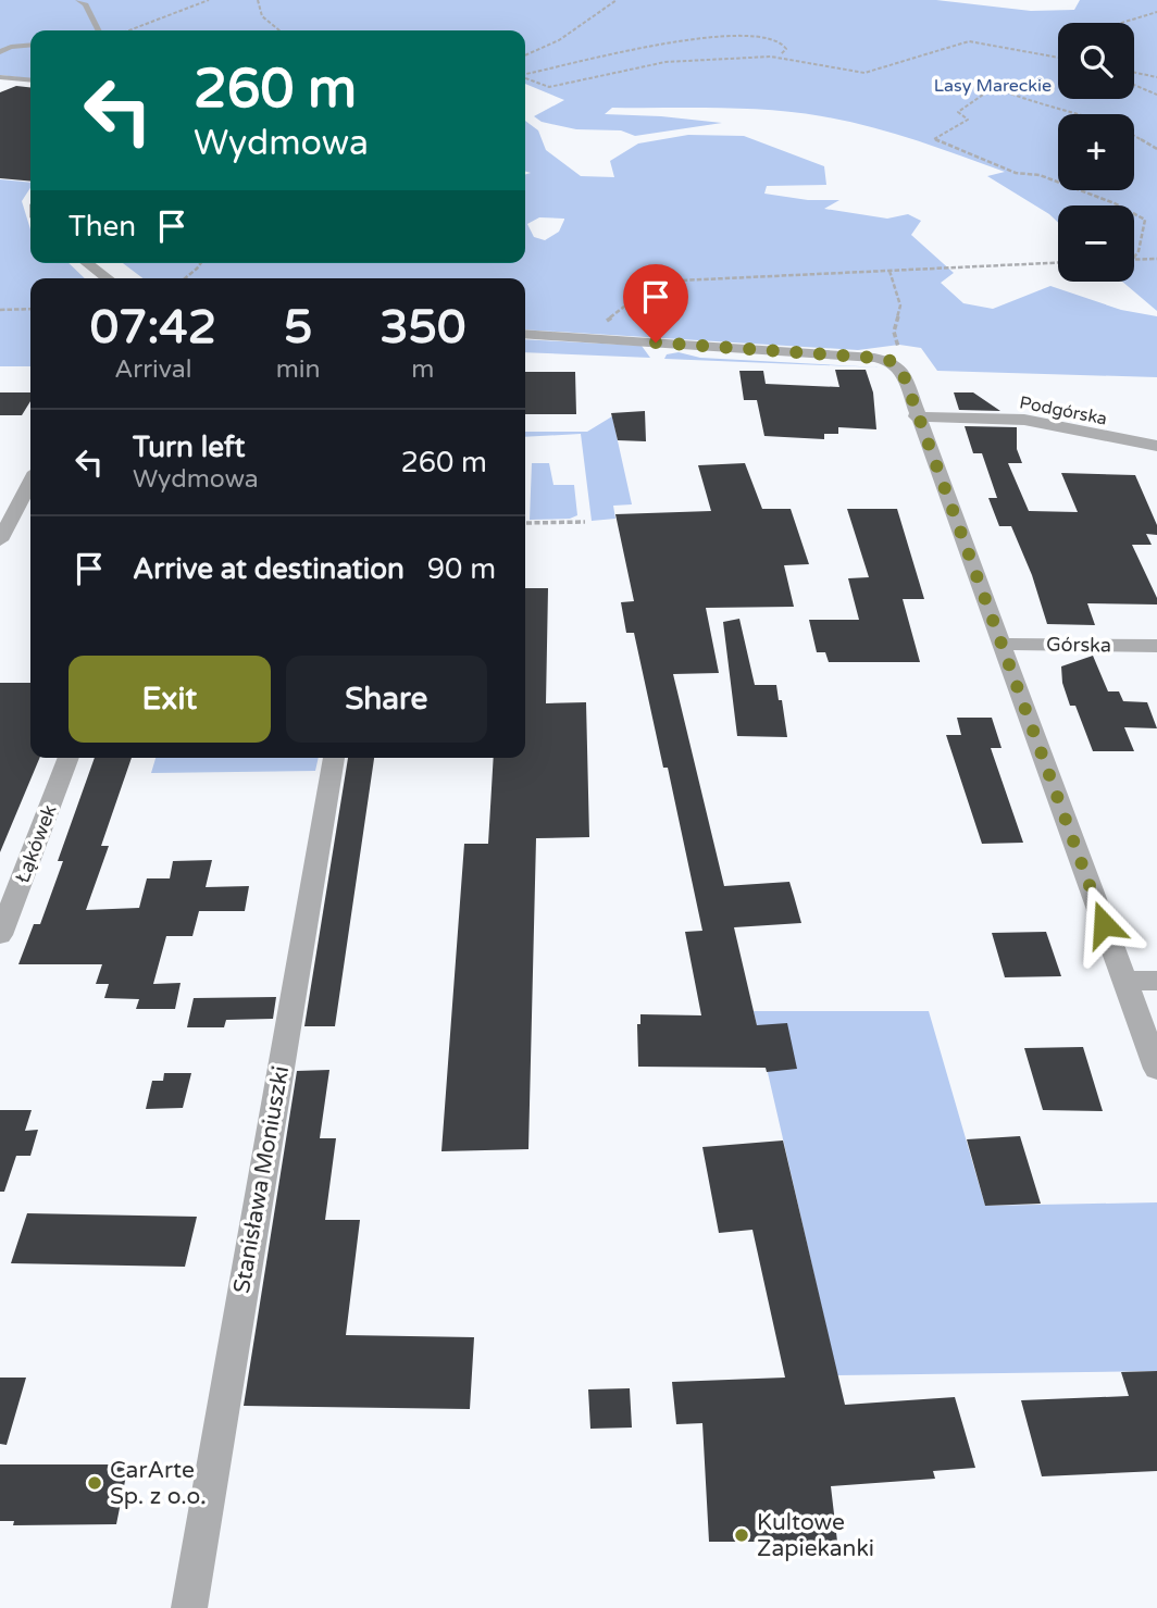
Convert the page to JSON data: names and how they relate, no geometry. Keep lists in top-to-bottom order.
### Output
{
  "streets": {
    "street": [
      "Podgórska",
      "Górska",
      "Łąkówek",
      "Stanisława Moniuszki"
    ]
  },
  "parks": ["Lasy Mareckie"],
  "places": ["CarArte Sp. z o.o.", "Kultowe Zapiekanki"],
  "page": {
    "map_buttons": ["+", "−"],
    "turn": ["260 m", "Wydmowa"],
    "then": "Then",
    "eta": [
      "07:42",
      "Arrival",
      "5",
      "min",
      "350",
      "m"
    ],
    "list": [
      {
        "name": "Turn left",
        "note": "Wydmowa",
        "value": "260 m"
      },
      {
        "name": "Arrive at destination",
        "value": "90 m"
      }
    ],
    "buttons": ["Exit", "Share"]
  }
}
